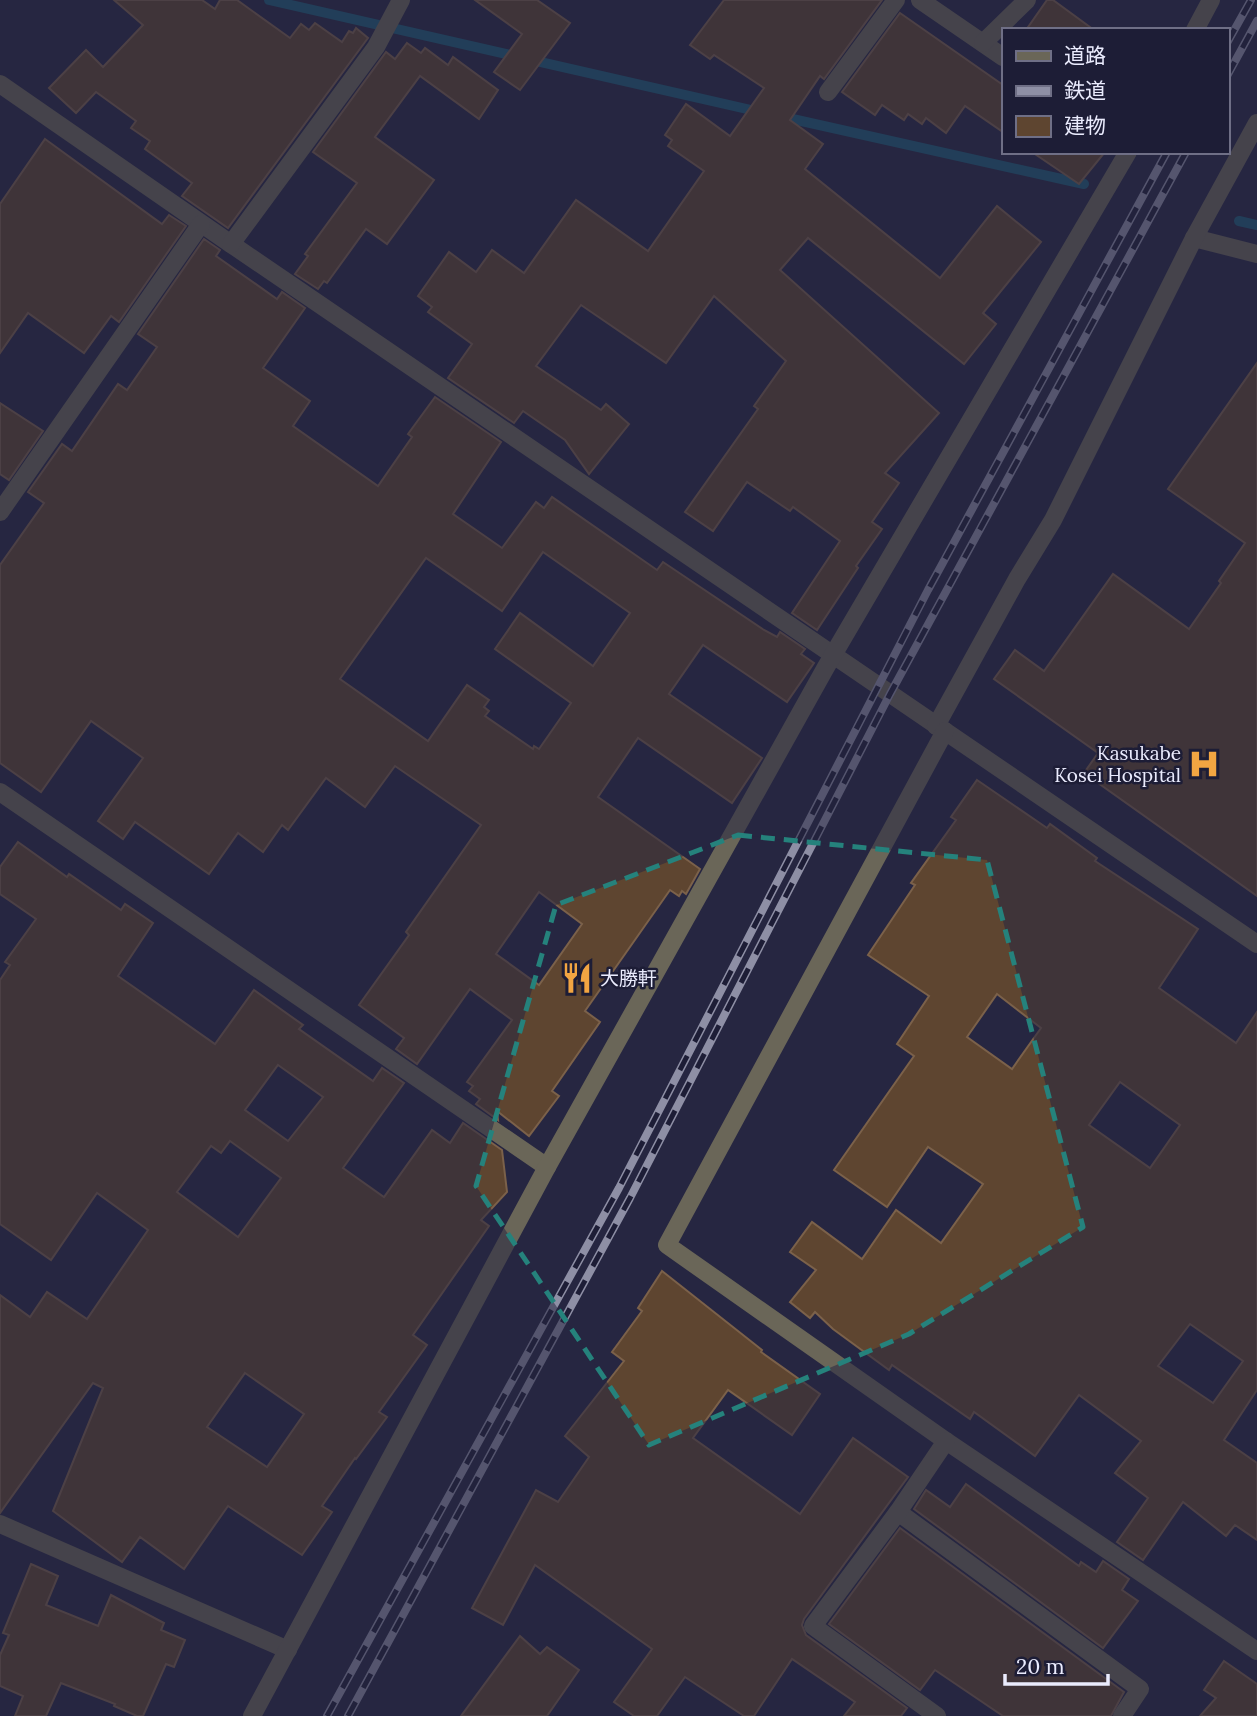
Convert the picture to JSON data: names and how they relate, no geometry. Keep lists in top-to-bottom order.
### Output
{
  "places": {
    "hospital": ["Kasukabe Kosei Hospital"],
    "restaurant": ["大勝軒"]
  },
  "legend": ["道路", "鉄道", "建物"],
  "scale_bar": "20 m"
}
